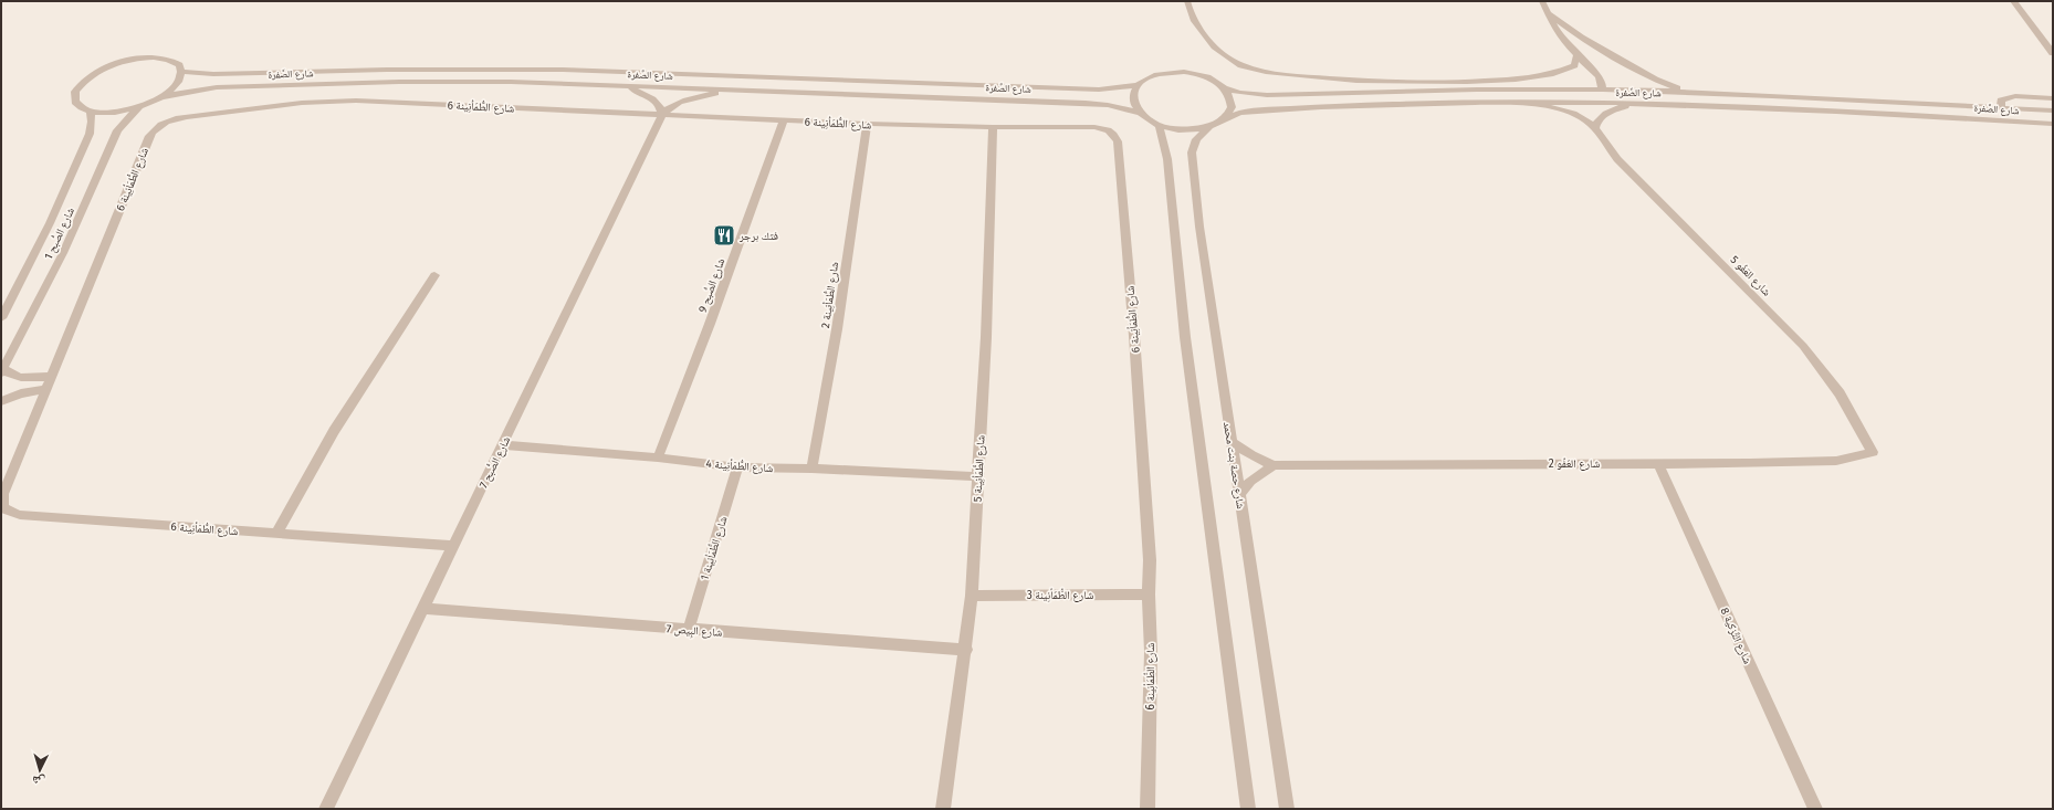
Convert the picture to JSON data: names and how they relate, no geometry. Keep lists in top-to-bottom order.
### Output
{
  "streets": {
    "street": [
      "شارع الصَّفرة",
      "شارع الطُّمَأنِينة 6",
      "شارع الصُّبح 1",
      "شارع العَفُو 5",
      "شارع الصُّبح 9",
      "شارع الطُّمَأنِينة 2",
      "شارع الصُّبح 7",
      "شارع العَفُو 2",
      "شارع الطُّمَأنِينة 4",
      "شارع حصة بنت محمد",
      "شارع الطُّمَأنِينة 5",
      "شارع الطُّمَأنِينة 1",
      "شارع الطُّمَأنِينة 3",
      "شارع البِيص 7",
      "شارع التَّزكية 8"
    ]
  },
  "crossings": [
    ["شارع الصَّفرة", "شارع العَفُو 5"],
    ["شارع الصَّفرة", "شارع الصُّبح 7"],
    ["شارع الصَّفرة", "شارع حصة بنت محمد"],
    ["شارع الطُّمَأنِينة 6", "شارع الصُّبح 9"],
    ["شارع الطُّمَأنِينة 6", "شارع الطُّمَأنِينة 2"],
    ["شارع الطُّمَأنِينة 6", "شارع الصُّبح 7"],
    ["شارع الطُّمَأنِينة 6", "شارع الطُّمَأنِينة 5"],
    ["شارع الطُّمَأنِينة 6", "شارع الطُّمَأنِينة 3"],
    ["شارع العَفُو 5", "شارع العَفُو 2"],
    ["شارع الصُّبح 9", "شارع الطُّمَأنِينة 4"],
    ["شارع الطُّمَأنِينة 2", "شارع الطُّمَأنِينة 4"],
    ["شارع الصُّبح 7", "شارع الطُّمَأنِينة 4"],
    ["شارع الصُّبح 7", "شارع البِيص 7"],
    ["شارع العَفُو 2", "شارع حصة بنت محمد"],
    ["شارع العَفُو 2", "شارع التَّزكية 8"],
    ["شارع الطُّمَأنِينة 4", "شارع الطُّمَأنِينة 5"],
    ["شارع الطُّمَأنِينة 4", "شارع الطُّمَأنِينة 1"],
    ["شارع الطُّمَأنِينة 5", "شارع الطُّمَأنِينة 3"],
    ["شارع الطُّمَأنِينة 5", "شارع البِيص 7"],
    ["شارع الطُّمَأنِينة 1", "شارع البِيص 7"]
  ],
  "places": {
    "restaurant": ["فتك برجر"]
  },
  "north": "bottom"
}
